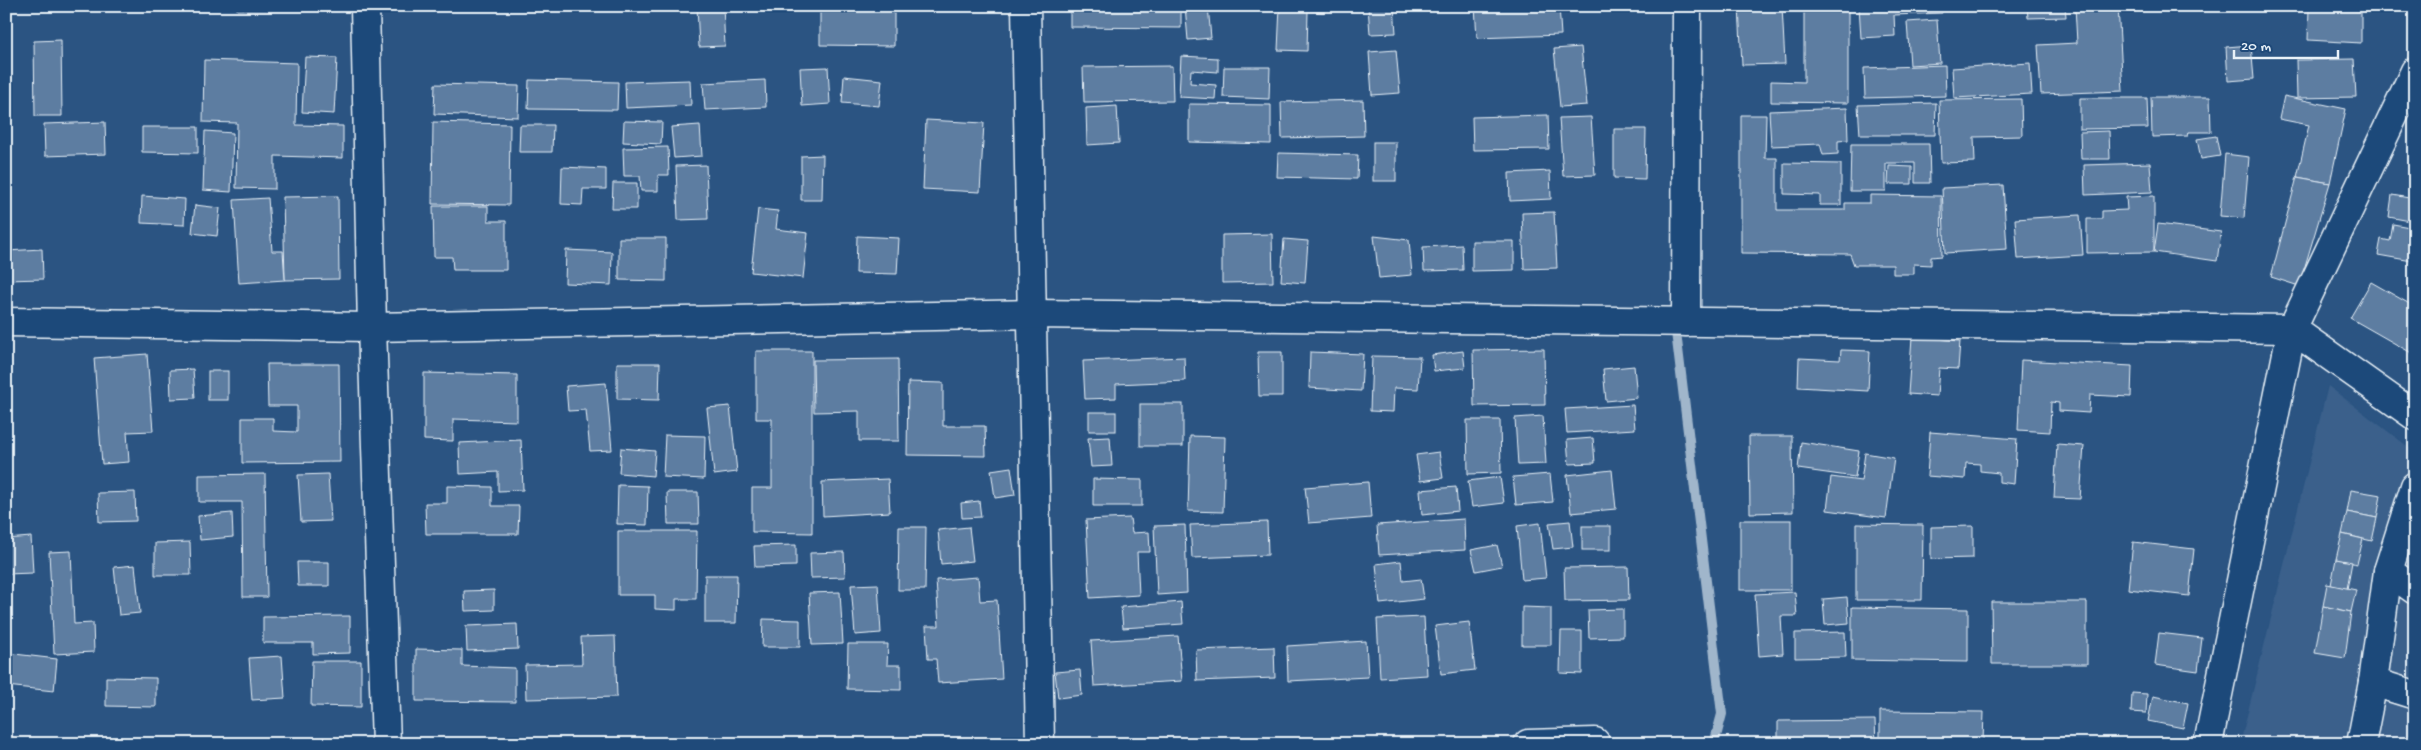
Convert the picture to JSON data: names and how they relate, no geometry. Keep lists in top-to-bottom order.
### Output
{
  "scale_bar": "20 m"
}
